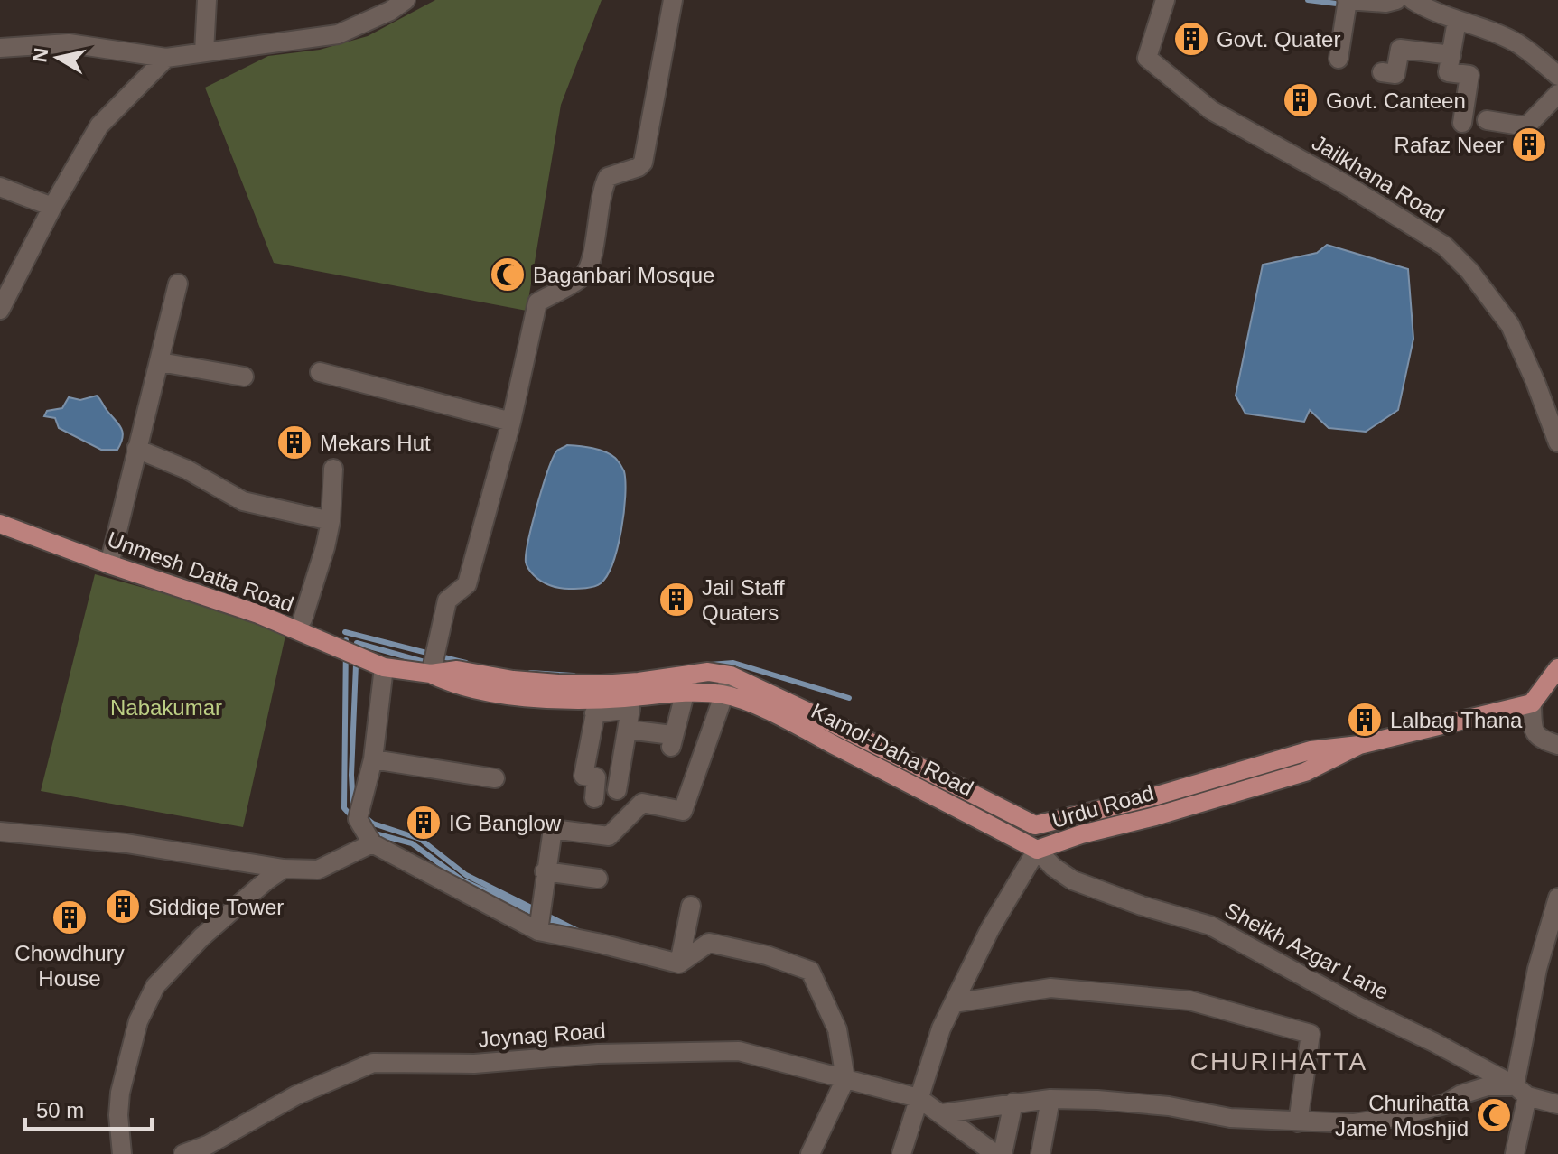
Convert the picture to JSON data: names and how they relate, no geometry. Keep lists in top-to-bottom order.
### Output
{
  "streets": {
    "main road": ["Unmesh Datta Road", "Kamol-Daha Road", "Urdu Road"],
    "street": ["Jailkhana Road", "Sheikh Azgar Lane", "Joynag Road"]
  },
  "crossings": [
    ["Unmesh Datta Road", "Kamol-Daha Road"],
    ["Kamol-Daha Road", "Urdu Road"],
    ["Kamol-Daha Road", "Sheikh Azgar Lane"],
    ["Urdu Road", "Sheikh Azgar Lane"],
    ["Urdu Road", "Joynag Road"]
  ],
  "districts": ["CHURIHATTA"],
  "parks": ["Nabakumar"],
  "places": {
    "building": [
      "Govt. Quater",
      "Govt. Canteen",
      "Rafaz Neer",
      "Mekars Hut",
      "Jail Staff Quaters",
      "Lalbag Thana",
      "IG Banglow",
      "Siddiqe Tower",
      "Chowdhury House"
    ],
    "mosque": ["Baganbari Mosque", "Churihatta Jame Moshjid"]
  },
  "scale_bar": "50 m",
  "north": "left"
}
